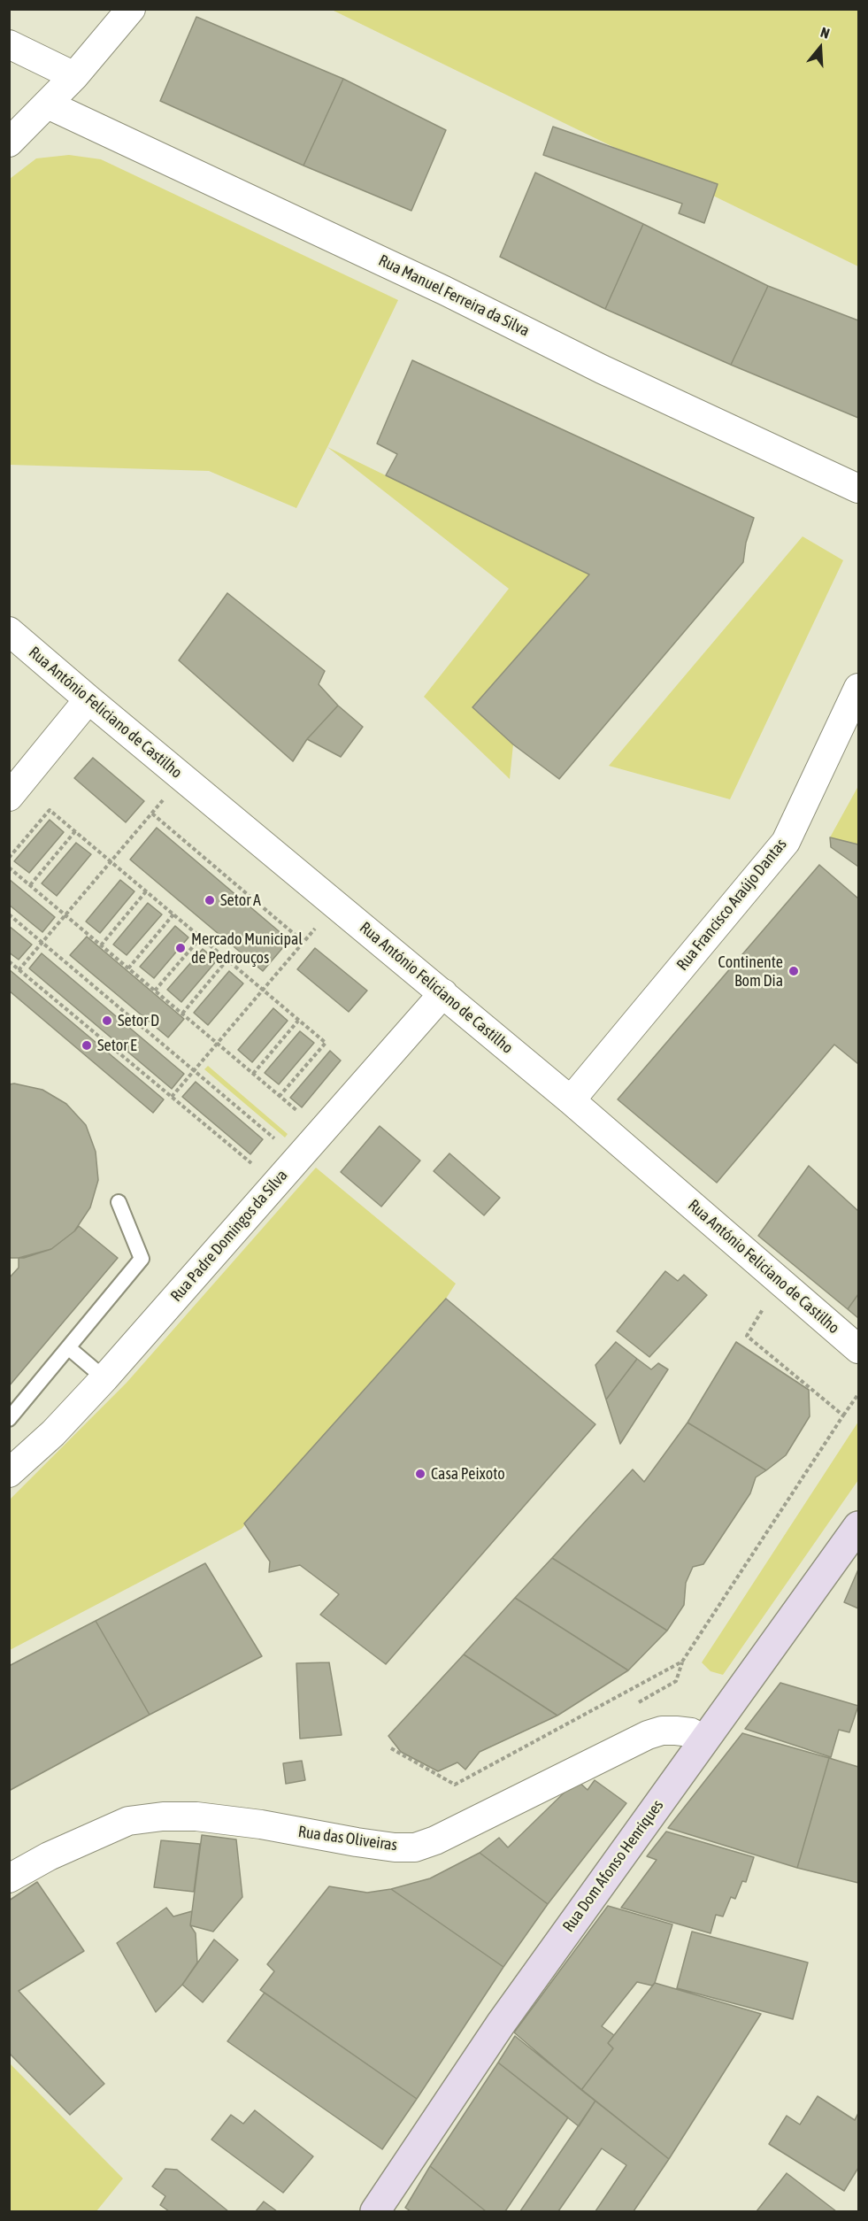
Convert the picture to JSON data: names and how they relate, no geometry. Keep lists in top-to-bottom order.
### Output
{
  "streets": {
    "main road": ["Rua Dom Afonso Henriques"],
    "street": [
      "Rua Manuel Ferreira da Silva",
      "Rua António Feliciano de Castilho",
      "Rua Francisco Araújo Dantas",
      "Rua Padre Domingos da Silva",
      "Rua das Oliveiras"
    ]
  },
  "crossings": [
    ["Rua António Feliciano de Castilho", "Rua Francisco Araújo Dantas"],
    ["Rua António Feliciano de Castilho", "Rua Padre Domingos da Silva"],
    ["Rua das Oliveiras", "Rua Dom Afonso Henriques"]
  ],
  "places": [
    "Setor A",
    "Mercado Municipal de Pedrouços",
    "Continente Bom Dia",
    "Setor D",
    "Setor E",
    "Casa Peixoto"
  ],
  "north": "top"
}
